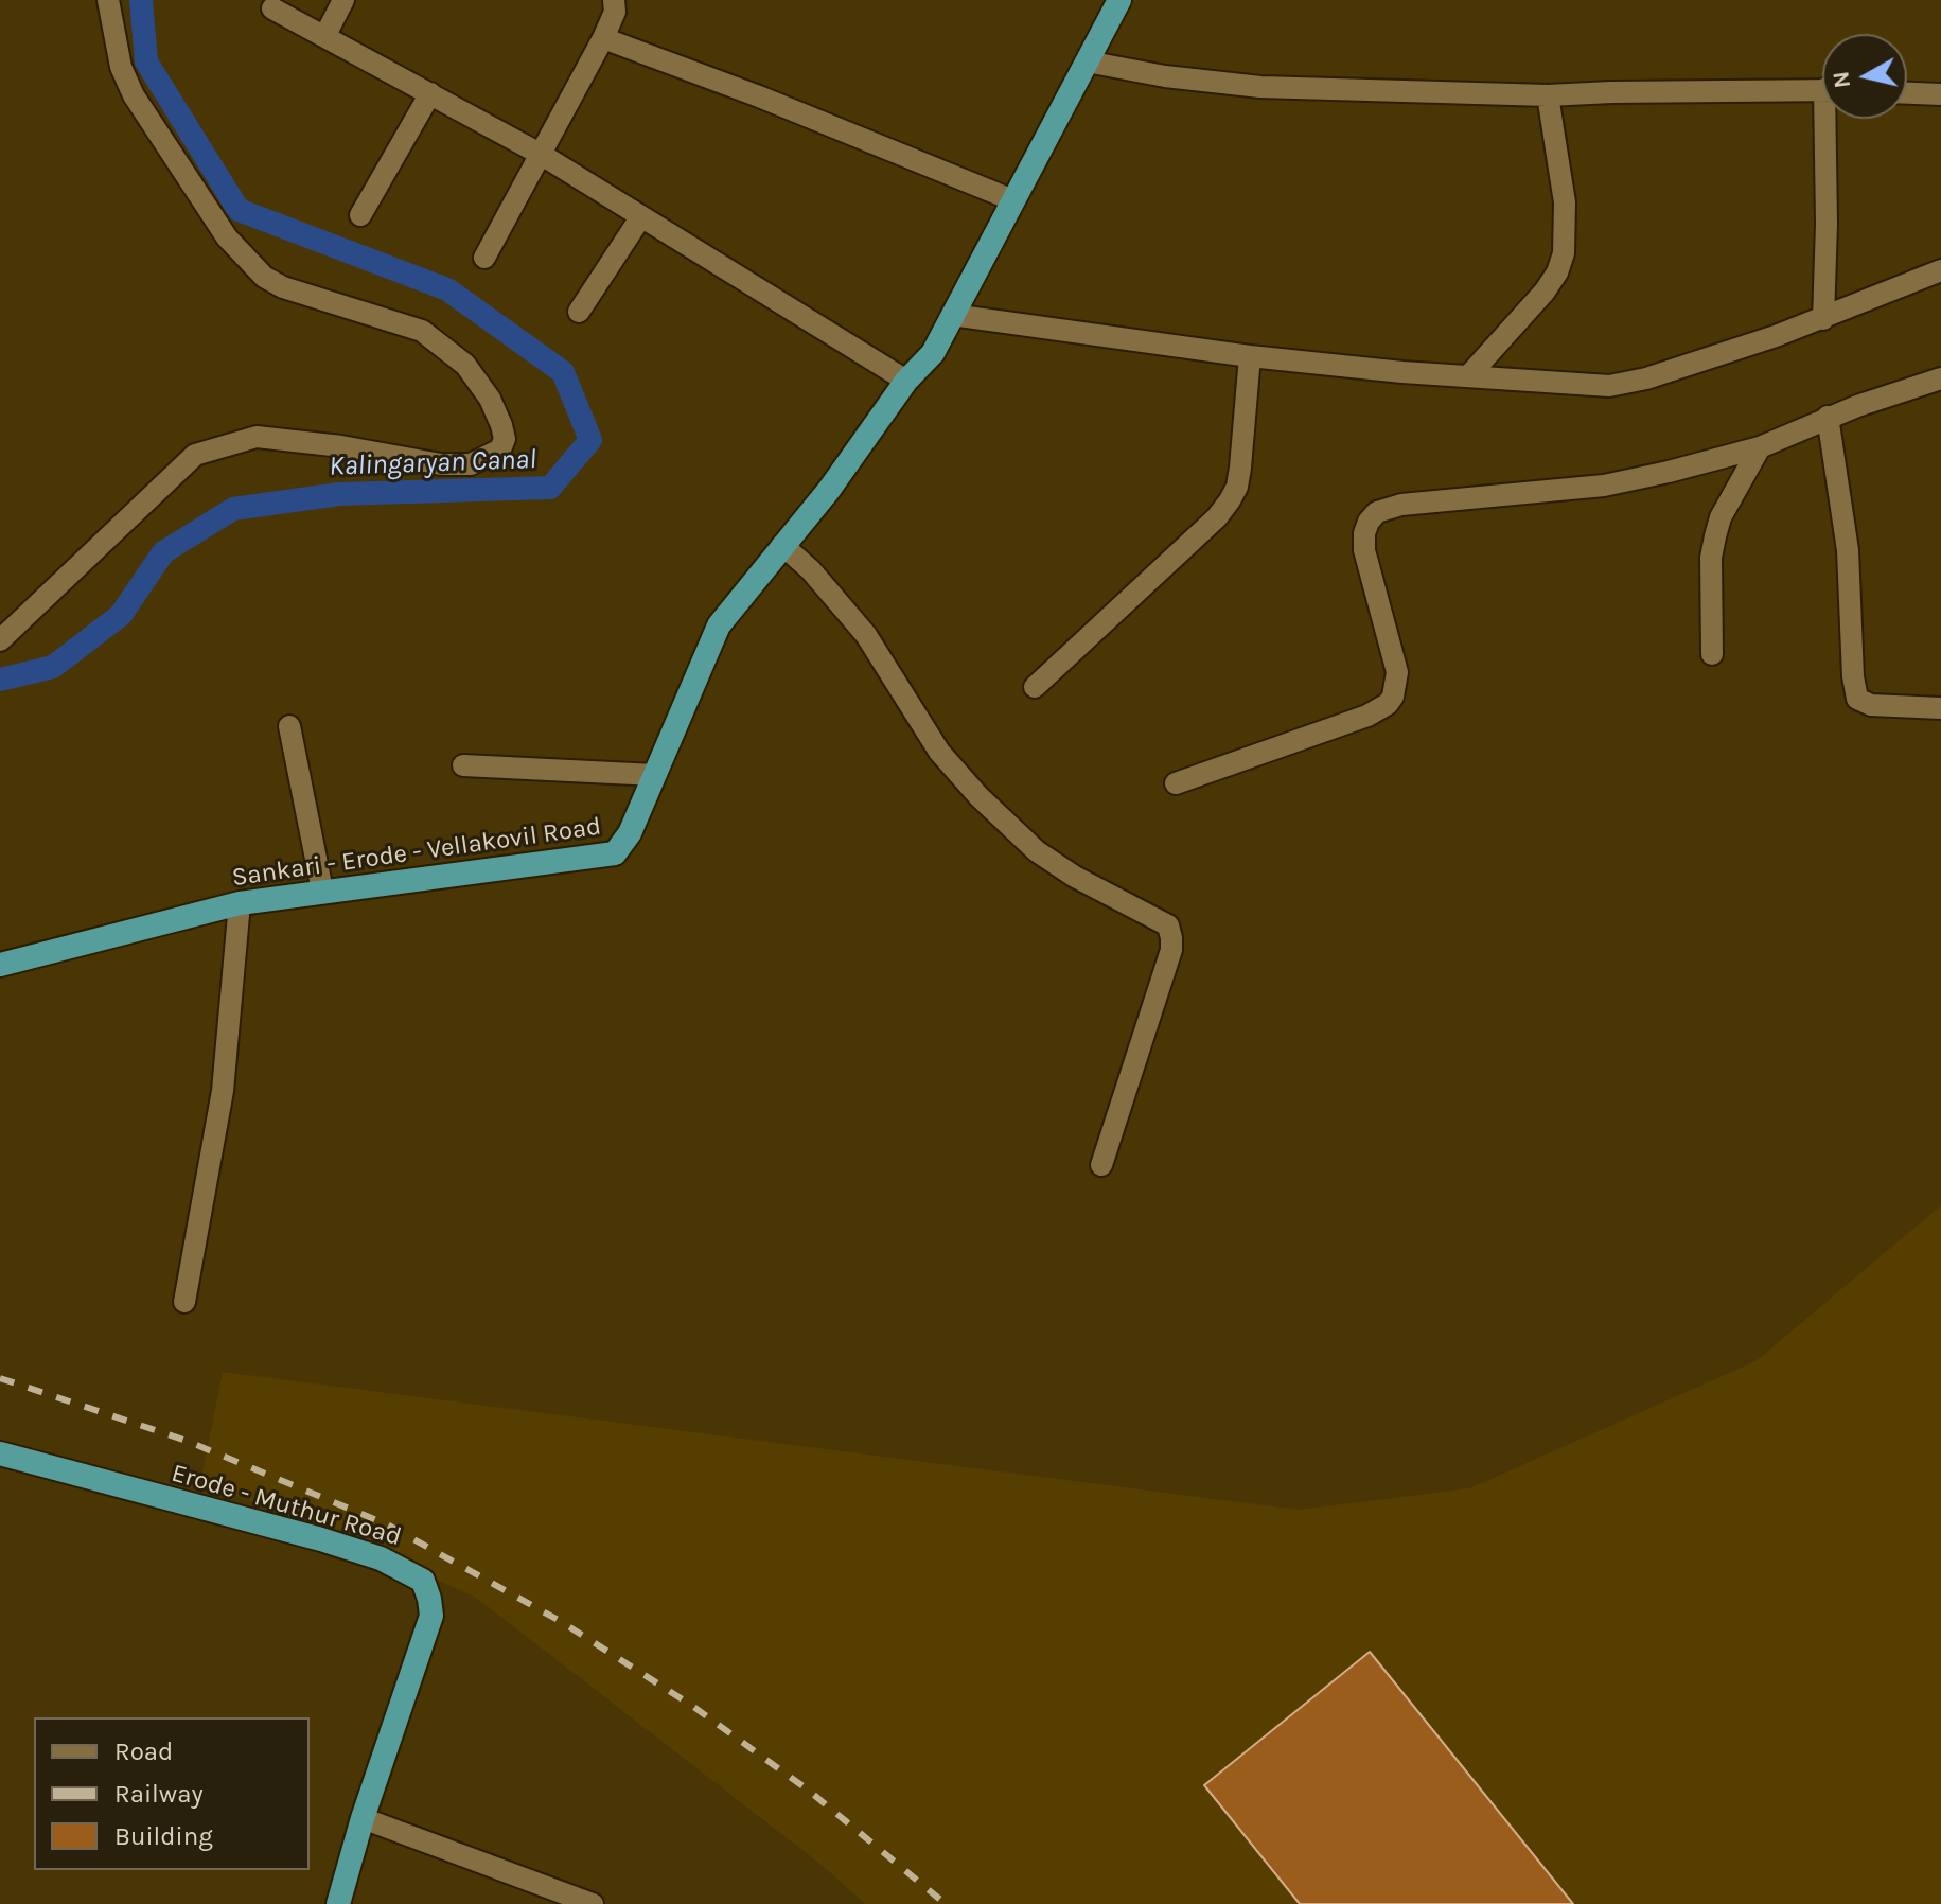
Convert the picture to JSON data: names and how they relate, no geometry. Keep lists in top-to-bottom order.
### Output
{
  "streets": {
    "highway": ["Sankari - Erode - Vellakovil Road", "Erode - Muthur Road"]
  },
  "water": ["Kalingaryan Canal"],
  "legend": ["Road", "Railway", "Building"],
  "north": "left"
}
